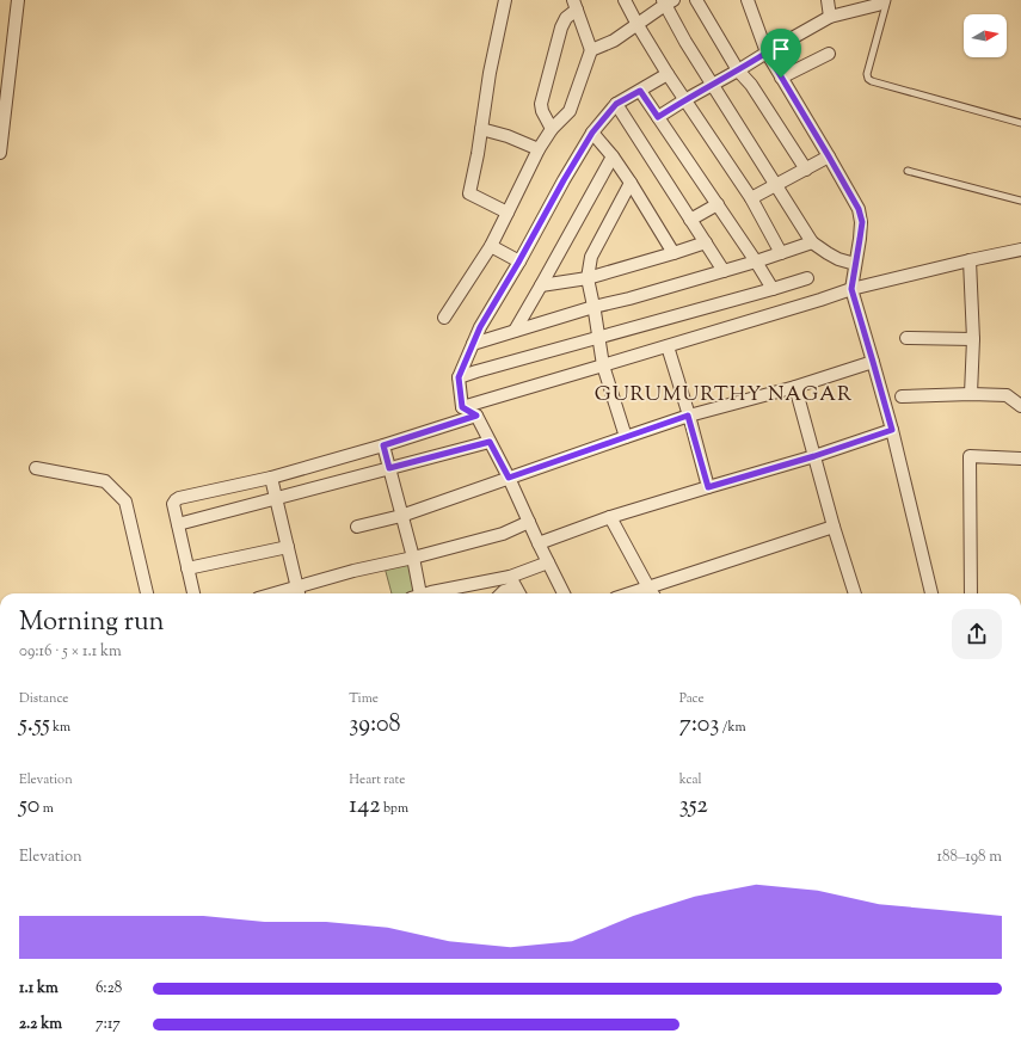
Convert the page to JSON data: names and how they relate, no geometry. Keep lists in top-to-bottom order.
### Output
{
  "districts": ["GURUMURTHY NAGAR"],
  "north": "right",
  "page": {
    "heading": ["Morning run", "09:16 · 5 × 1.1 km"],
    "stats": [
      ["Distance", "5.55 km"],
      ["Time", "39:08"],
      ["Pace", "7:03 /km"],
      ["Elevation", "50 m"],
      ["Heart rate", "142 bpm"],
      ["kcal", "352"]
    ],
    "chart": ["Elevation", "188–198 m"],
    "list": [
      {
        "name": "1.1 km",
        "note": "6:28"
      },
      {
        "name": "2.2 km",
        "note": "7:17"
      }
    ]
  }
}
